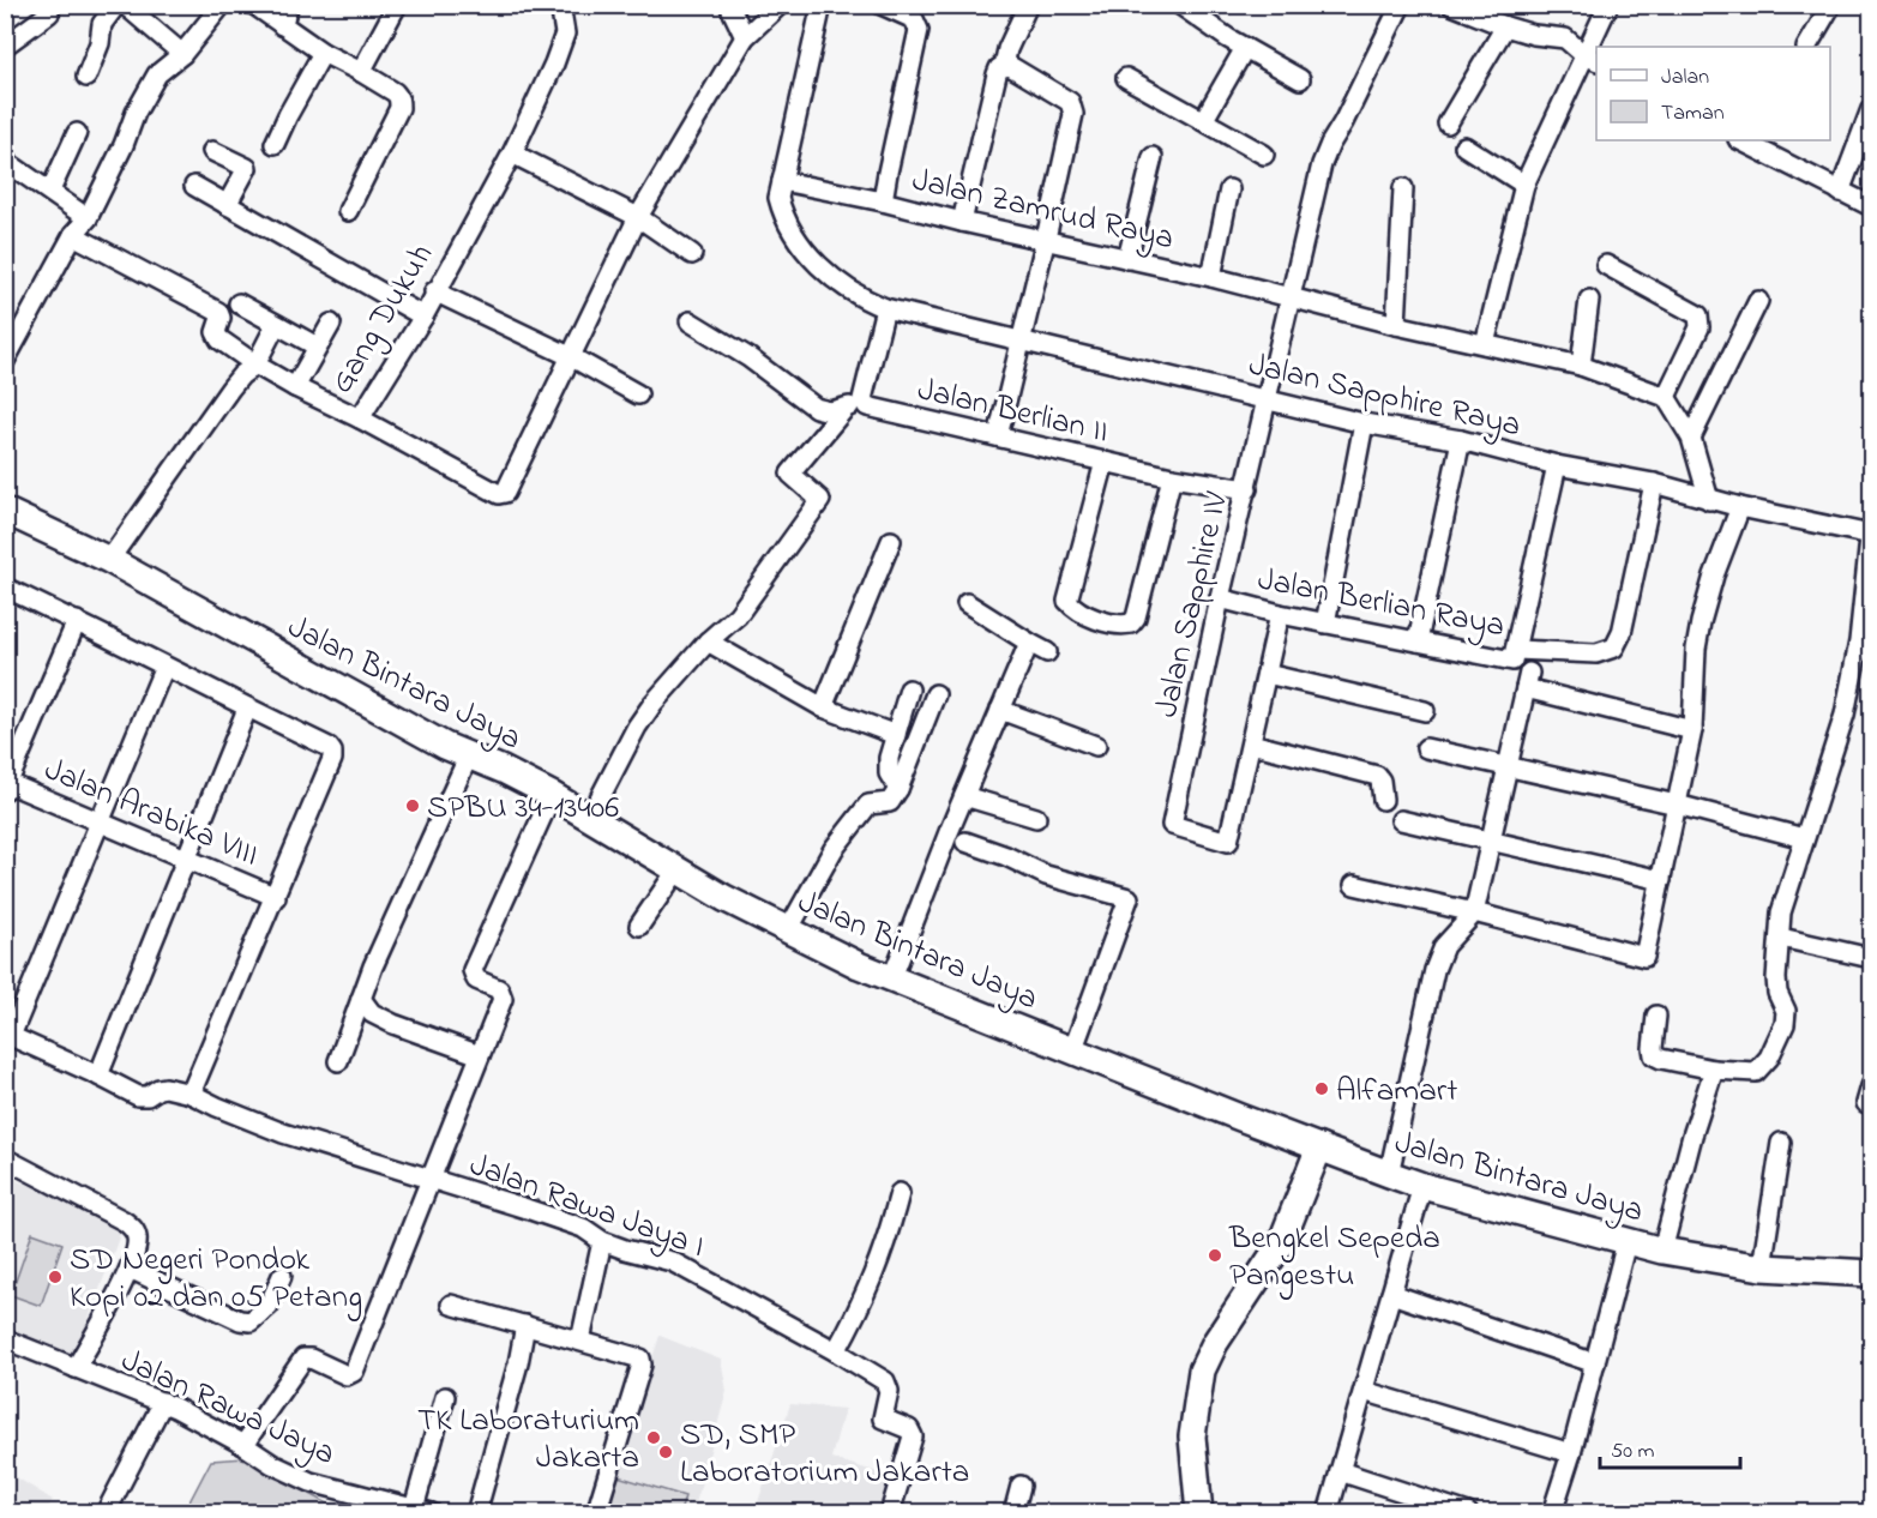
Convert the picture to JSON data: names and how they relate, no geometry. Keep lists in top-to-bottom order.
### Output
{
  "streets": {
    "street": [
      "Jalan Zamrud Raya",
      "Gang Dukuh",
      "Jalan Sapphire Raya",
      "Jalan Berlian II",
      "Jalan Berlian Raya",
      "Jalan Sapphire IV",
      "Jalan Bintara Jaya",
      "Jalan Arabika VIII",
      "Jalan Rawa Jaya I",
      "Jalan Rawa Jaya"
    ]
  },
  "crossings": [
    ["Jalan Zamrud Raya", "Jalan Sapphire Raya"],
    ["Jalan Zamrud Raya", "Jalan Sapphire IV"],
    ["Jalan Sapphire Raya", "Jalan Berlian Raya"],
    ["Jalan Sapphire Raya", "Jalan Sapphire IV"],
    ["Jalan Berlian II", "Jalan Sapphire IV"],
    ["Jalan Berlian Raya", "Jalan Sapphire IV"],
    ["Jalan Bintara Jaya", "Jalan Rawa Jaya I"],
    ["Jalan Rawa Jaya I", "Jalan Rawa Jaya"]
  ],
  "places": [
    "SPBU 34-13406",
    "Alfamart",
    "Bengkel Sepeda Pangestu",
    "SD Negeri Pondok Kopi 02 dan 05 Petang",
    "TK Laboraturium Jakarta",
    "SD, SMP Laboratorium Jakarta"
  ],
  "legend": ["Jalan", "Taman"],
  "scale_bar": "50 m"
}
